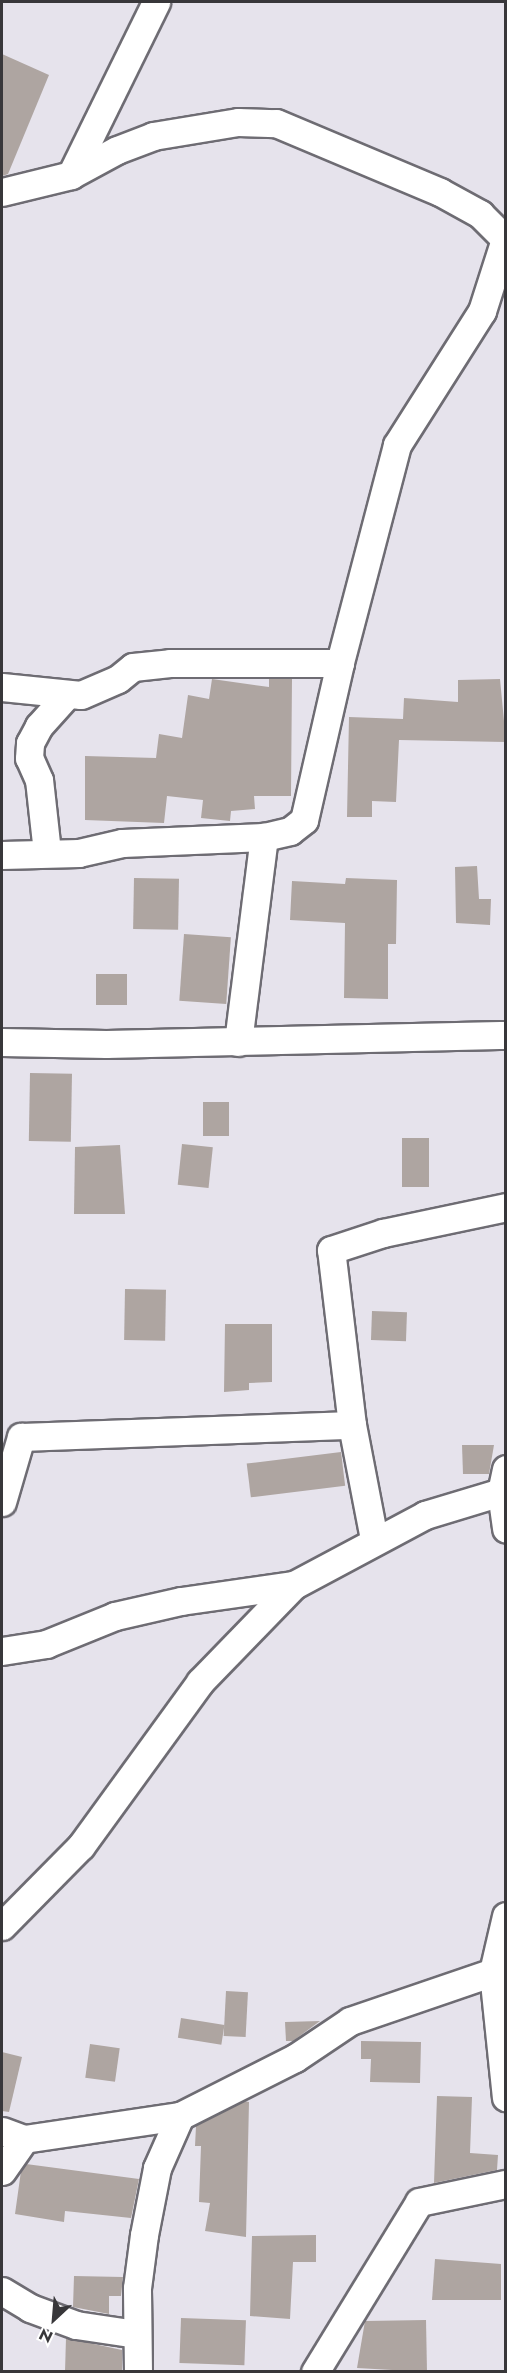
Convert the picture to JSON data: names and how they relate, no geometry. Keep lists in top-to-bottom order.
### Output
{
  "north": "bottom left"
}
